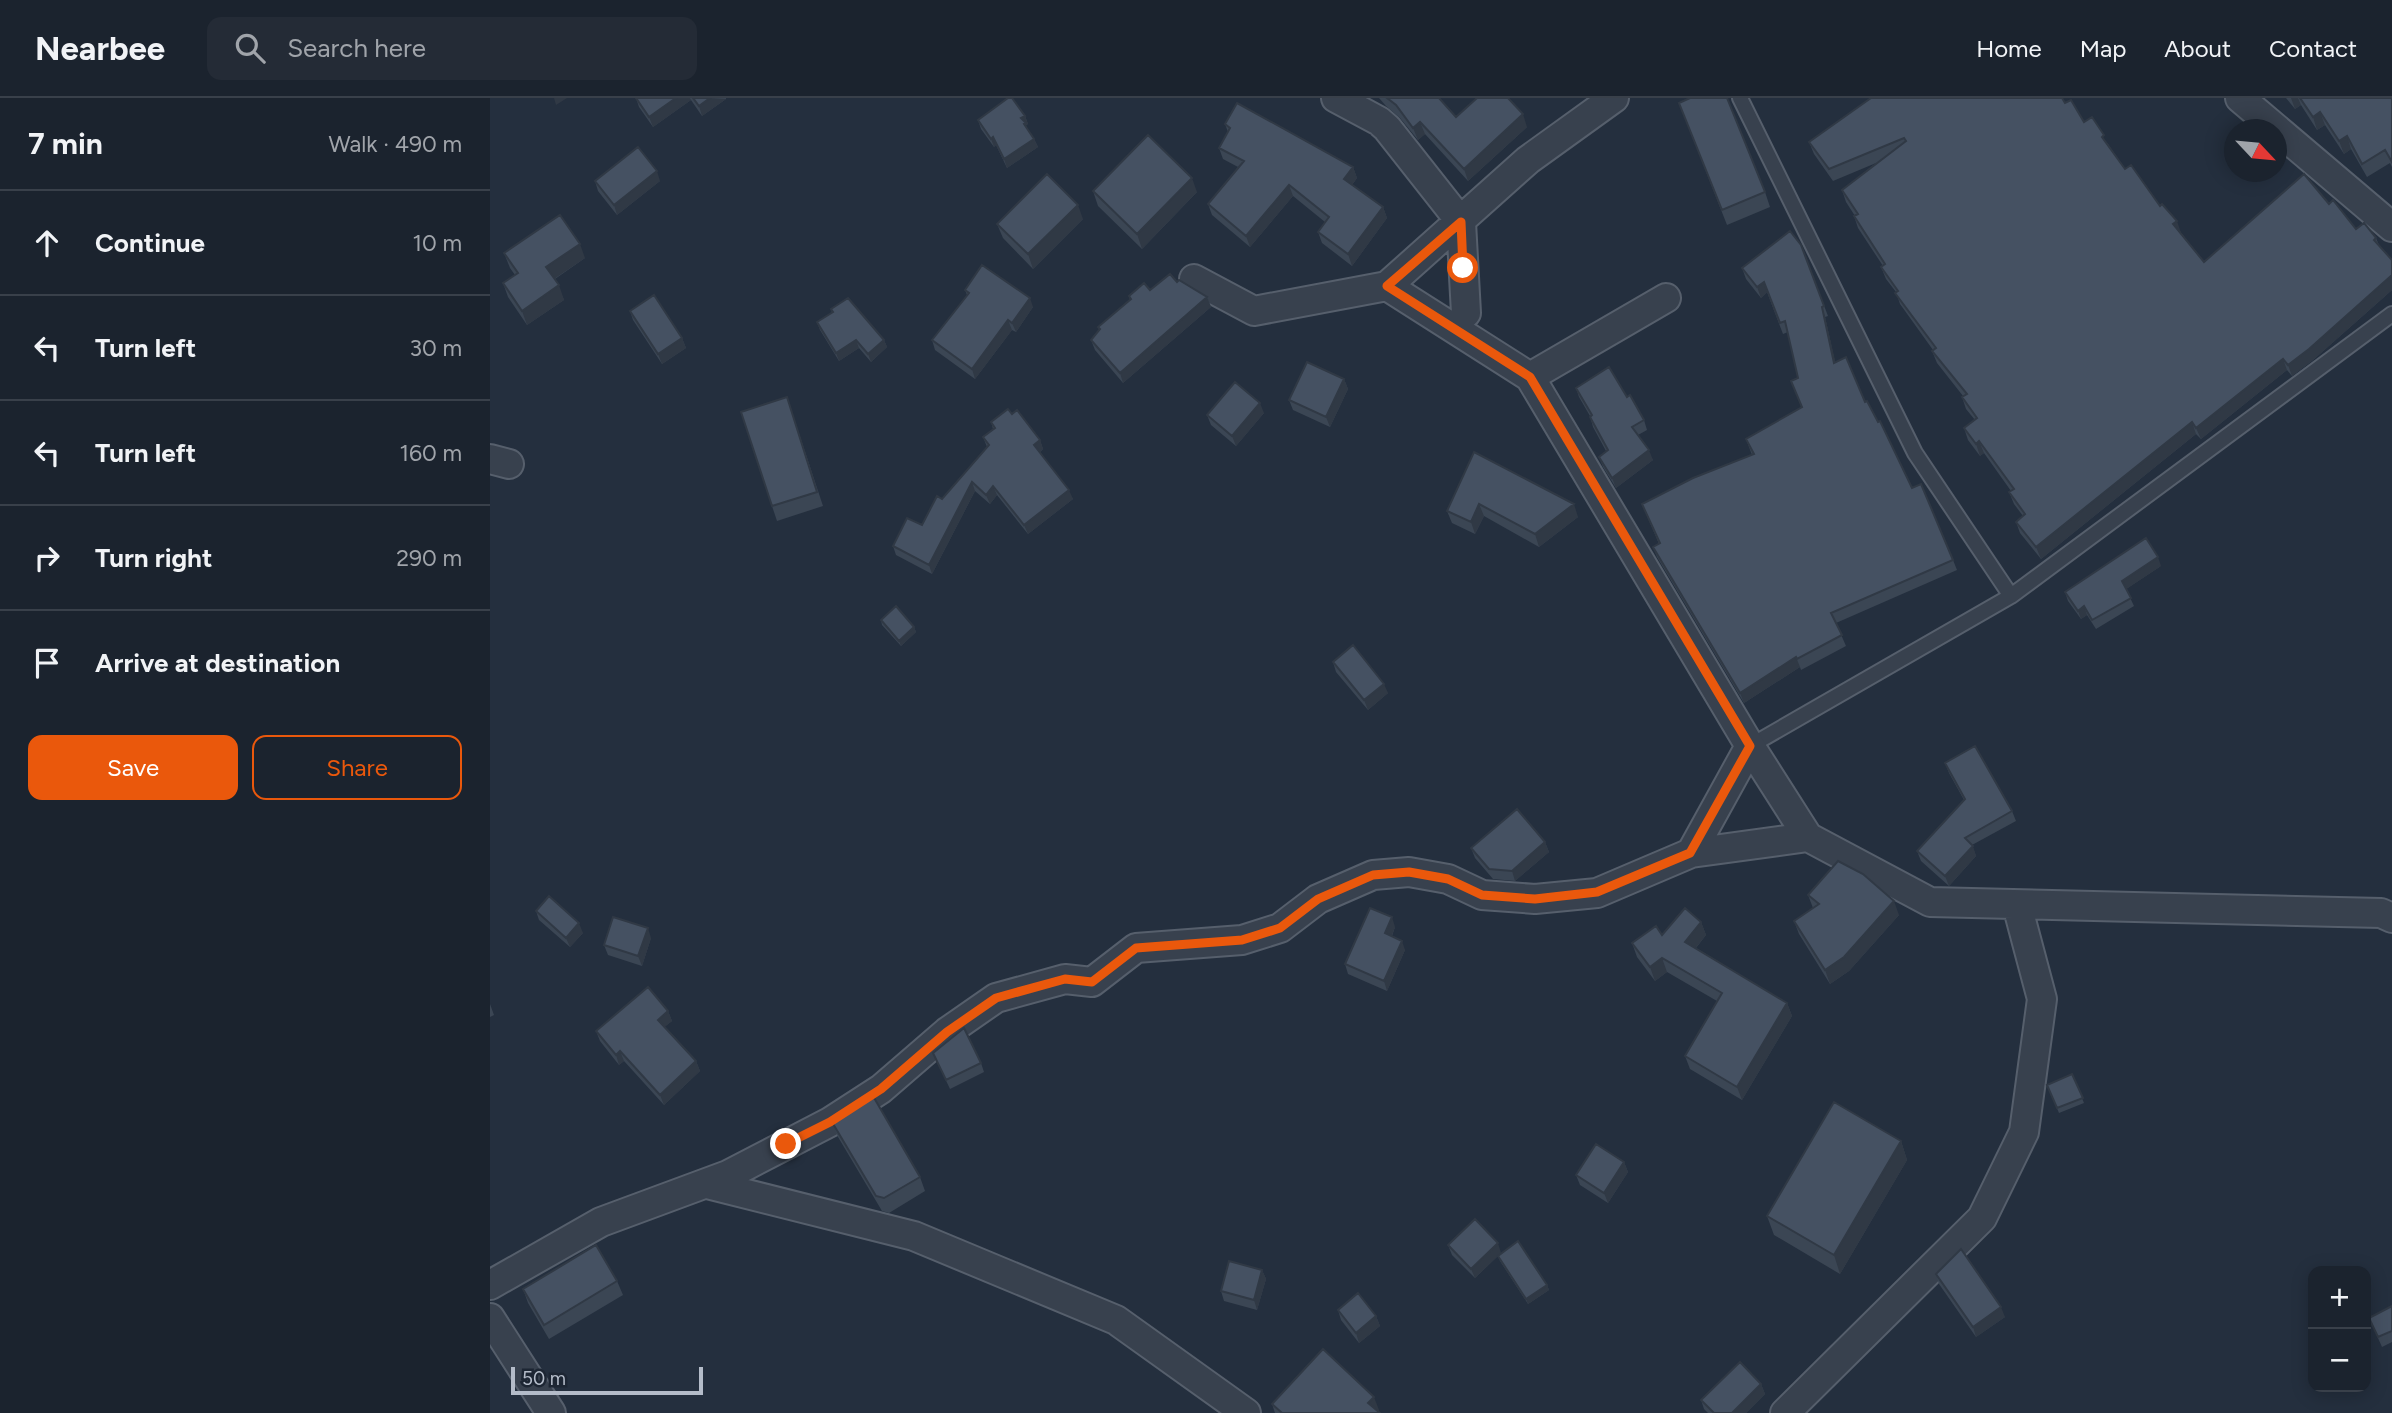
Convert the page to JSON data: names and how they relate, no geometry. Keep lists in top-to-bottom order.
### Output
{
  "scale_bar": "50 m",
  "north": "bottom right",
  "page": {
    "header": "Nearbee",
    "search": "Search here",
    "nav": [
      "Home",
      "Map",
      "About",
      "Contact"
    ],
    "heading": ["7 min", "Walk · 490 m"],
    "list": [
      ["Continue", "10 m"],
      ["Turn left", "30 m"],
      ["Turn left", "160 m"],
      ["Turn right", "290 m"],
      "Arrive at destination"
    ],
    "buttons": ["Save", "Share"],
    "map_buttons": ["+", "−"],
    "scale": "50 m"
  }
}
